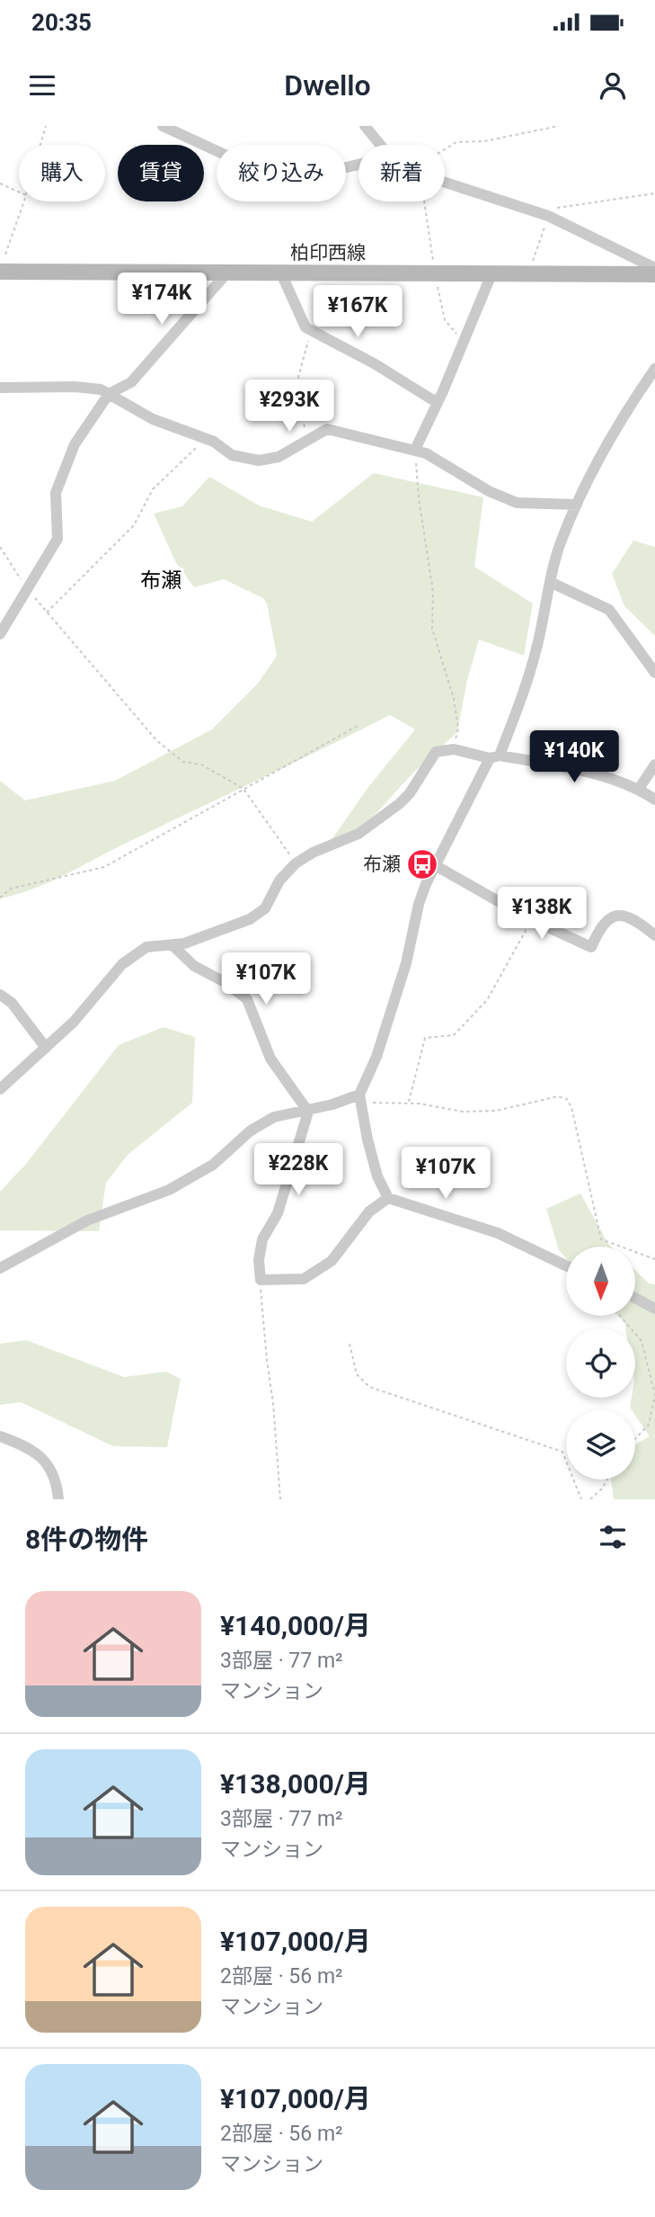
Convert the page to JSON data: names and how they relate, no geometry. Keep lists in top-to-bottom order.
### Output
{
  "streets": {
    "main road": ["柏印西線"]
  },
  "districts": ["布瀬"],
  "places": {
    "bus stop": ["布瀬"]
  },
  "north": "bottom",
  "page": {
    "status": "20:35",
    "header": "Dwello",
    "chip": [
      "購入",
      "賃貸",
      "絞り込み",
      "新着"
    ],
    "price": [
      "¥174K",
      "¥167K",
      "¥293K",
      "¥140K",
      "¥138K",
      "¥107K",
      "¥228K",
      "¥107K"
    ],
    "heading": "8件の物件",
    "list": [
      {
        "name": "¥140,000/月",
        "note": "3部屋 · 77 m² · マンション"
      },
      {
        "name": "¥138,000/月",
        "note": "3部屋 · 77 m² · マンション"
      },
      {
        "name": "¥107,000/月",
        "note": "2部屋 · 56 m² · マンション"
      },
      {
        "name": "¥107,000/月",
        "note": "2部屋 · 56 m² · マンション"
      }
    ]
  }
}
